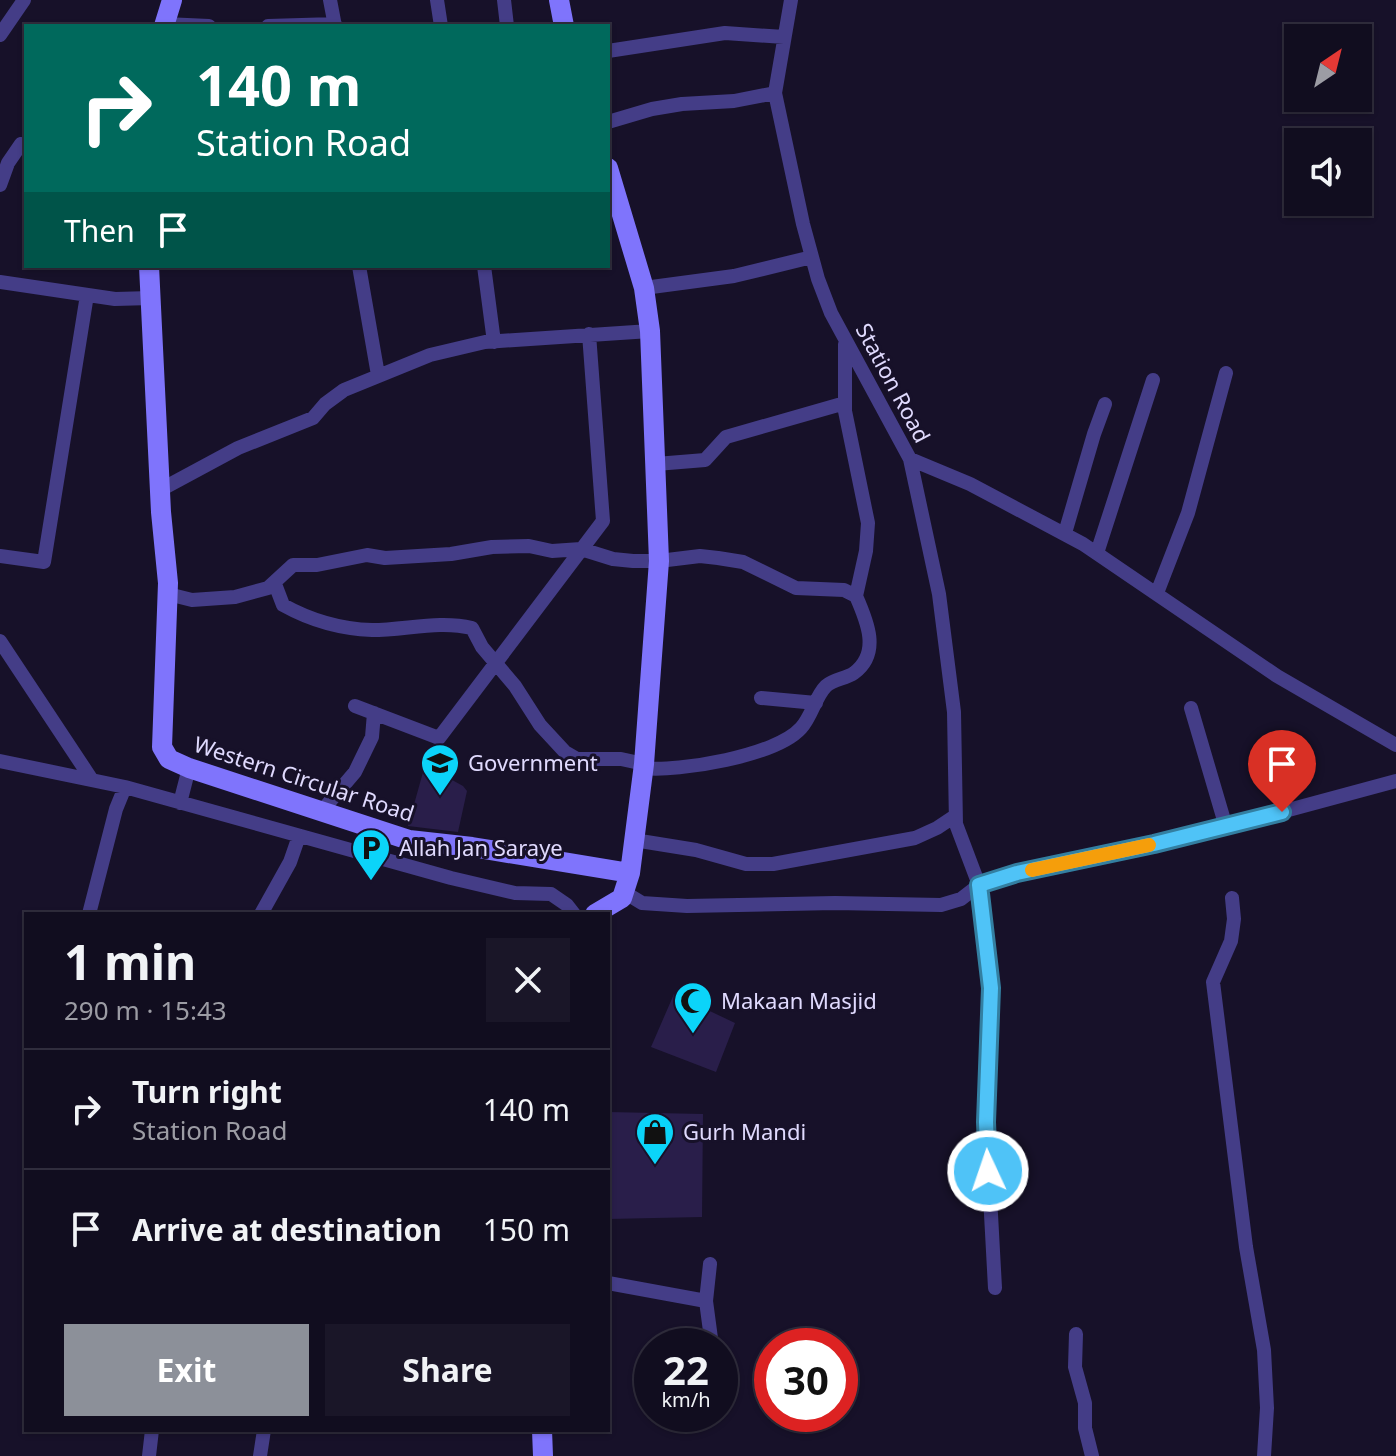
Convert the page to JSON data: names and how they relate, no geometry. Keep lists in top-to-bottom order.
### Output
{
  "streets": {
    "street": ["Station Road", "Western Circular Road"]
  },
  "places": {
    "school or university": ["Government"],
    "parking": ["Allah Jan Saraye"],
    "mosque": ["Makaan Masjid"],
    "shop": ["Gurh Mandi"]
  },
  "north": "top right",
  "page": {
    "turn": ["140 m", "Station Road"],
    "then": "Then",
    "heading": ["1 min", "290 m · 15:43"],
    "list": [
      {
        "name": "Turn right",
        "note": "Station Road",
        "value": "140 m"
      },
      {
        "name": "Arrive at destination",
        "value": "150 m"
      }
    ],
    "buttons": ["Exit", "Share"],
    "speed": "22 km/h",
    "limit": "30"
  }
}
